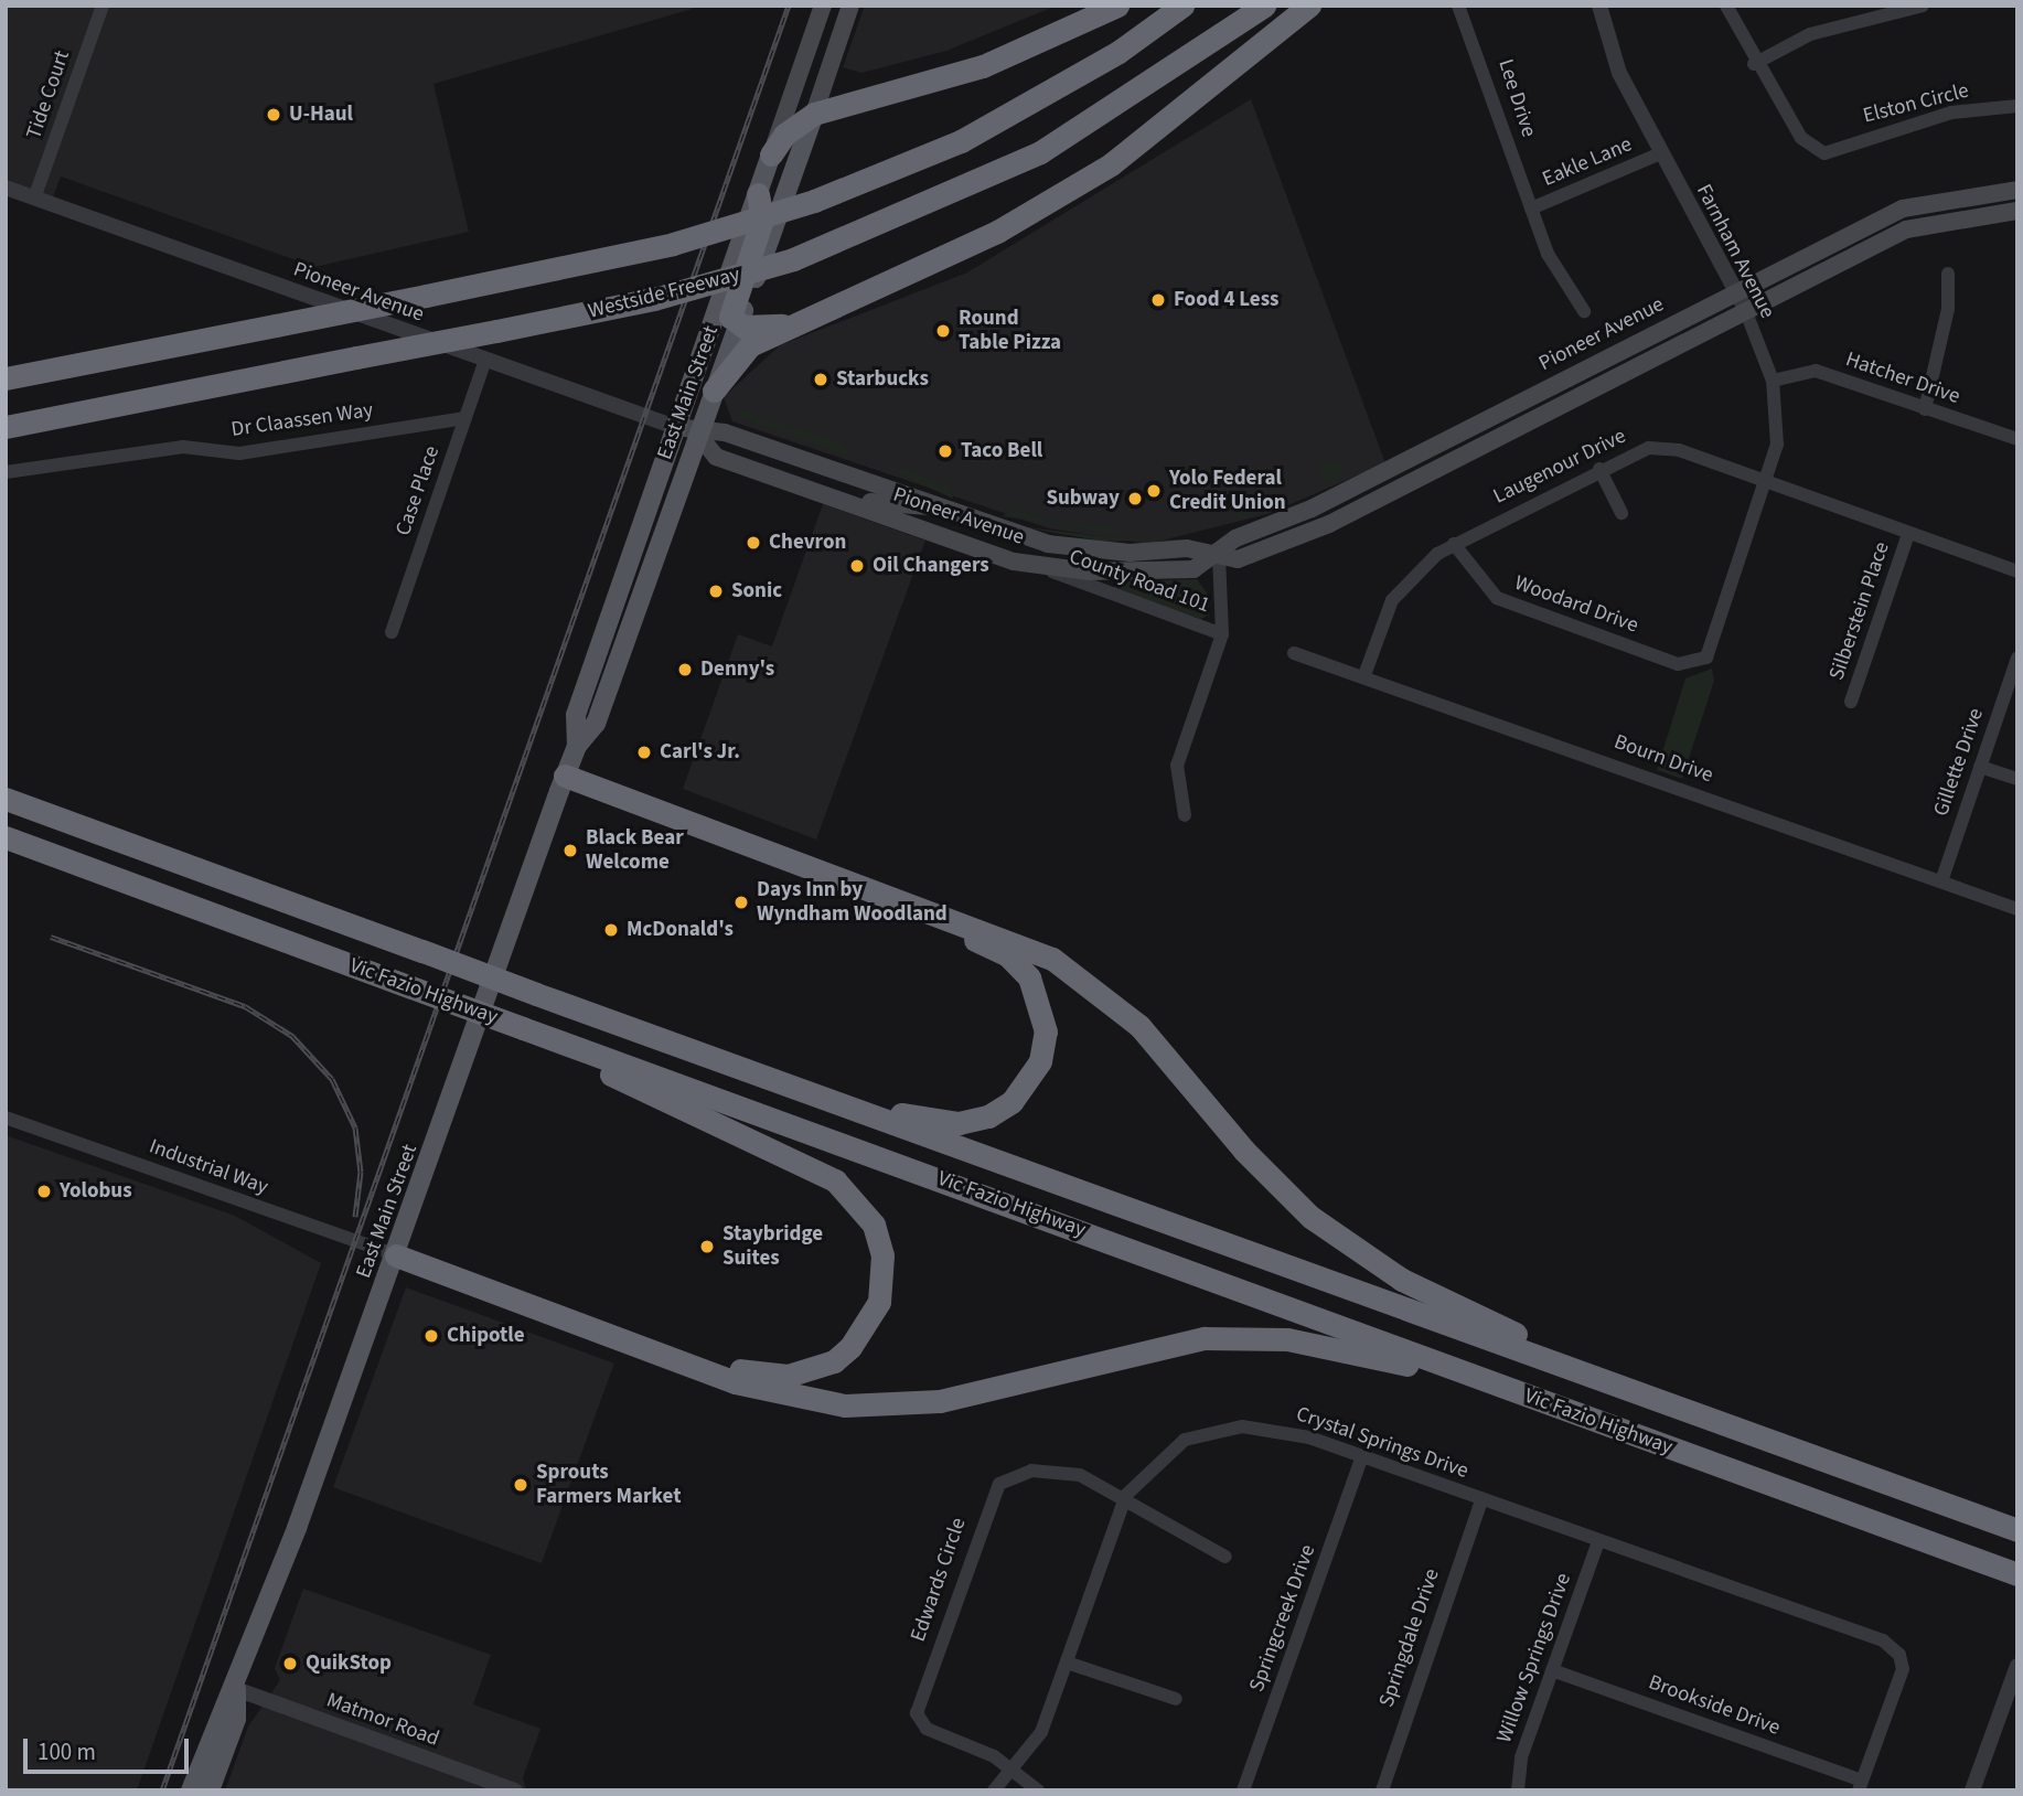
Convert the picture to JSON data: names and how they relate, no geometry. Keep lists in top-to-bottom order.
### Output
{
  "streets": {
    "highway": ["Westside Freeway", "Vic Fazio Highway"],
    "main road": ["Pioneer Avenue", "East Main Street"],
    "street": [
      "Tide Court",
      "Lee Drive",
      "Elston Circle",
      "Eakle Lane",
      "Farnham Avenue",
      "Hatcher Drive",
      "Dr Claassen Way",
      "Laugenour Drive",
      "Case Place",
      "County Road 101",
      "Woodard Drive",
      "Silberstein Place",
      "Bourn Drive",
      "Gillette Drive",
      "Industrial Way",
      "Crystal Springs Drive",
      "Edwards Circle",
      "Springcreek Drive",
      "Springdale Drive",
      "Willow Springs Drive",
      "Brookside Drive",
      "Matmor Road"
    ]
  },
  "crossings": [
    ["Tide Court", "Pioneer Avenue"],
    ["Lee Drive", "Eakle Lane"],
    ["Eakle Lane", "Farnham Avenue"],
    ["Farnham Avenue", "Pioneer Avenue"],
    ["Farnham Avenue", "Hatcher Drive"],
    ["Farnham Avenue", "Laugenour Drive"],
    ["Farnham Avenue", "Woodard Drive"],
    ["Pioneer Avenue", "East Main Street"],
    ["Pioneer Avenue", "Case Place"],
    ["Pioneer Avenue", "County Road 101"],
    ["East Main Street", "Industrial Way"],
    ["East Main Street", "Matmor Road"],
    ["Dr Claassen Way", "Case Place"],
    ["Laugenour Drive", "Woodard Drive"],
    ["Laugenour Drive", "Silberstein Place"],
    ["Laugenour Drive", "Bourn Drive"],
    ["Bourn Drive", "Gillette Drive"],
    ["Crystal Springs Drive", "Edwards Circle"],
    ["Crystal Springs Drive", "Springcreek Drive"],
    ["Crystal Springs Drive", "Springdale Drive"],
    ["Crystal Springs Drive", "Willow Springs Drive"],
    ["Crystal Springs Drive", "Brookside Drive"],
    ["Willow Springs Drive", "Brookside Drive"]
  ],
  "places": [
    "U-Haul",
    "Food 4 Less",
    "Round Table Pizza",
    "Starbucks",
    "Taco Bell",
    "Yolo Federal Credit Union",
    "Subway",
    "Chevron",
    "Oil Changers",
    "Sonic",
    "Denny's",
    "Carl's Jr.",
    "Black Bear Welcome",
    "Days Inn by Wyndham Woodland",
    "McDonald's",
    "Yolobus",
    "Staybridge Suites",
    "Chipotle",
    "Sprouts Farmers Market",
    "QuikStop"
  ],
  "scale_bar": "100 m"
}
